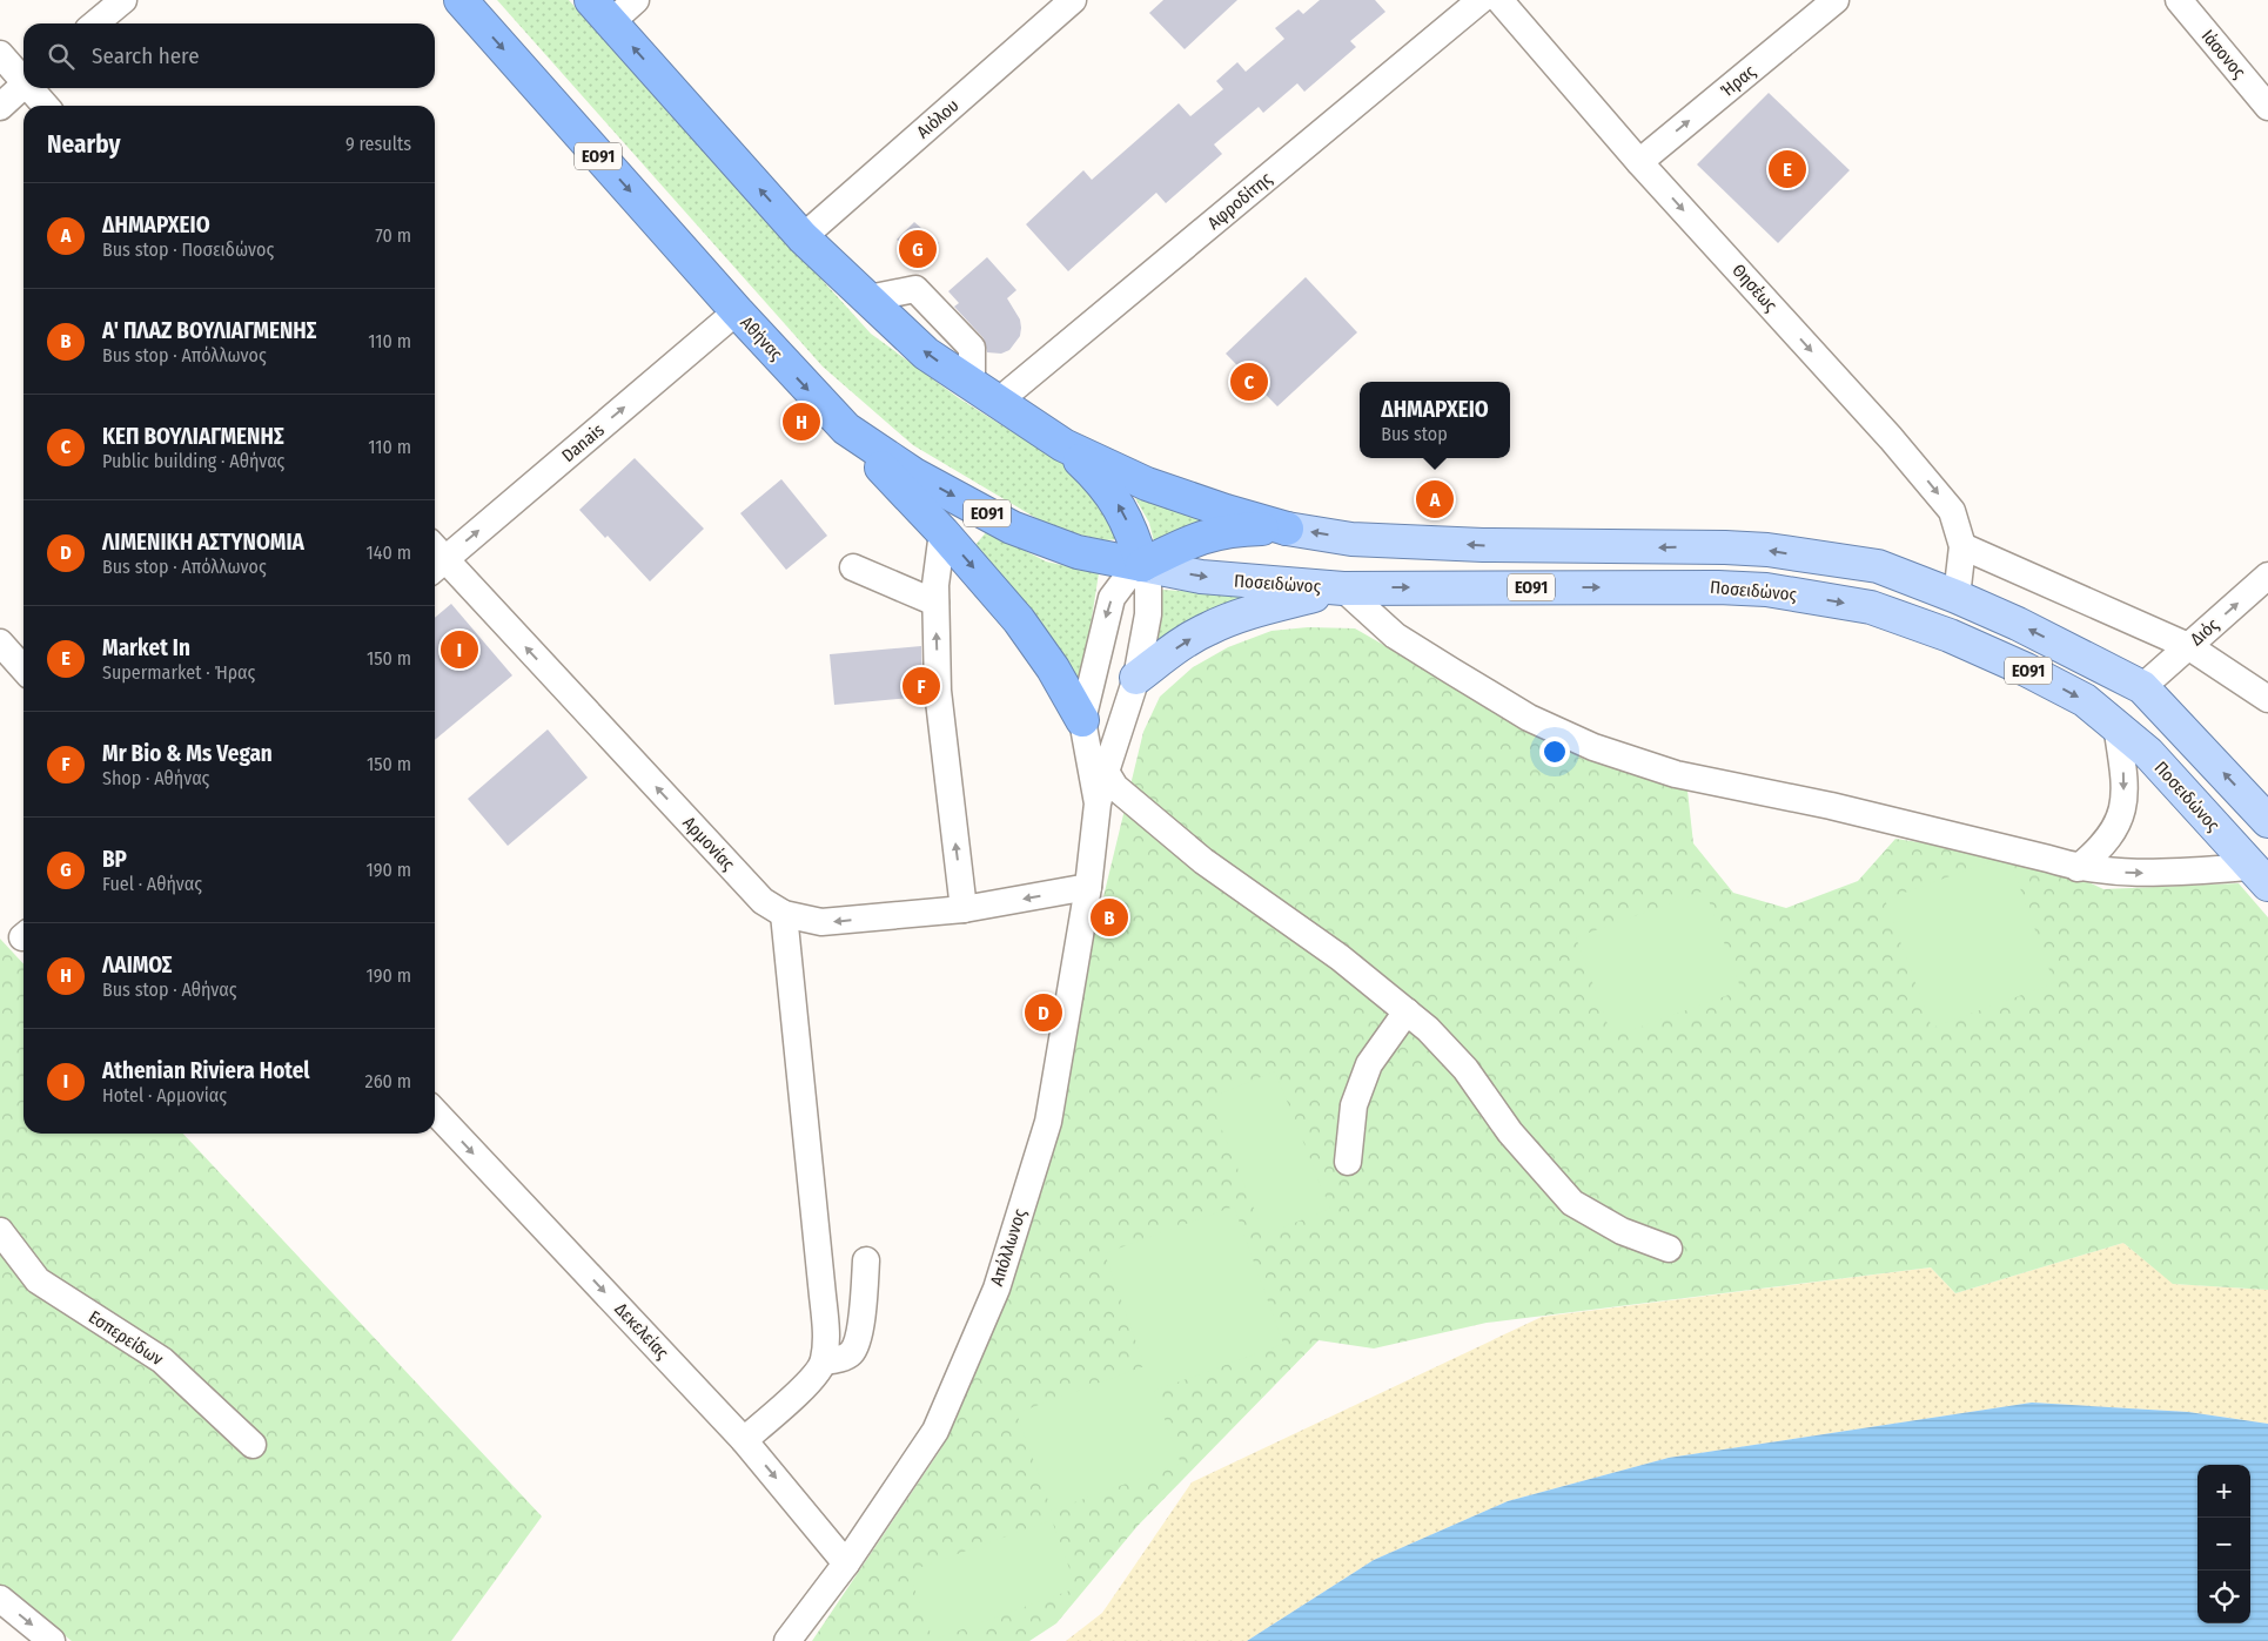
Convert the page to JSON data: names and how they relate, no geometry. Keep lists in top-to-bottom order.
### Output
{
  "streets": {
    "highway": ["ΕΟ91", "Αθήνας"],
    "main road": ["Ποσειδώνος"],
    "street": [
      "Ιάσονος",
      "Ήρας",
      "Αιόλου",
      "Αφροδίτης",
      "Θησέως",
      "Danais",
      "Διός",
      "Αρμονίας",
      "Απόλλωνος",
      "Δεκελείας",
      "Εσπερείδων"
    ]
  },
  "crossings": [
    ["Ήρας", "Θησέως"],
    ["Αιόλου", "ΕΟ91"],
    ["ΕΟ91", "Αφροδίτης"],
    ["ΕΟ91", "Θησέως"],
    ["ΕΟ91", "Διός"],
    ["Αθήνας", "Danais"],
    ["Αθήνας", "Ποσειδώνος"],
    ["Αρμονίας", "Απόλλωνος"],
    ["Απόλλωνος", "Δεκελείας"]
  ],
  "one_way": [
    "Ήρας",
    "Θησέως",
    "Danais",
    "Διός",
    "Αρμονίας",
    "Δεκελείας"
  ],
  "page": {
    "search": "Search here",
    "heading": ["Nearby", "9 results"],
    "pins": [
      "E",
      "G",
      "C",
      "H",
      "A",
      "I",
      "F",
      "B",
      "D"
    ],
    "list": [
      {
        "mark": "A",
        "name": "ΔΗΜΑΡΧΕΙΟ",
        "note": "Bus stop · Ποσειδώνος",
        "value": "70 m"
      },
      {
        "mark": "B",
        "name": "Α' ΠΛΑΖ ΒΟΥΛΙΑΓΜΕΝΗΣ",
        "note": "Bus stop · Απόλλωνος",
        "value": "110 m"
      },
      {
        "mark": "C",
        "name": "ΚΕΠ ΒΟΥΛΙΑΓΜΕΝΗΣ",
        "note": "Public building · Αθήνας",
        "value": "110 m"
      },
      {
        "mark": "D",
        "name": "ΛΙΜΕΝΙΚΗ ΑΣΤΥΝΟΜΙΑ",
        "note": "Bus stop · Απόλλωνος",
        "value": "140 m"
      },
      {
        "mark": "E",
        "name": "Market In",
        "note": "Supermarket · Ήρας",
        "value": "150 m"
      },
      {
        "mark": "F",
        "name": "Mr Bio & Ms Vegan",
        "note": "Shop · Αθήνας",
        "value": "150 m"
      },
      {
        "mark": "G",
        "name": "BP",
        "note": "Fuel · Αθήνας",
        "value": "190 m"
      },
      {
        "mark": "H",
        "name": "ΛΑΙΜΟΣ",
        "note": "Bus stop · Αθήνας",
        "value": "190 m"
      },
      {
        "mark": "I",
        "name": "Athenian Riviera Hotel",
        "note": "Hotel · Αρμονίας",
        "value": "260 m"
      }
    ],
    "popup": ["ΔΗΜΑΡΧΕΙΟ", "Bus stop"],
    "map_buttons": ["+", "−"]
  }
}
